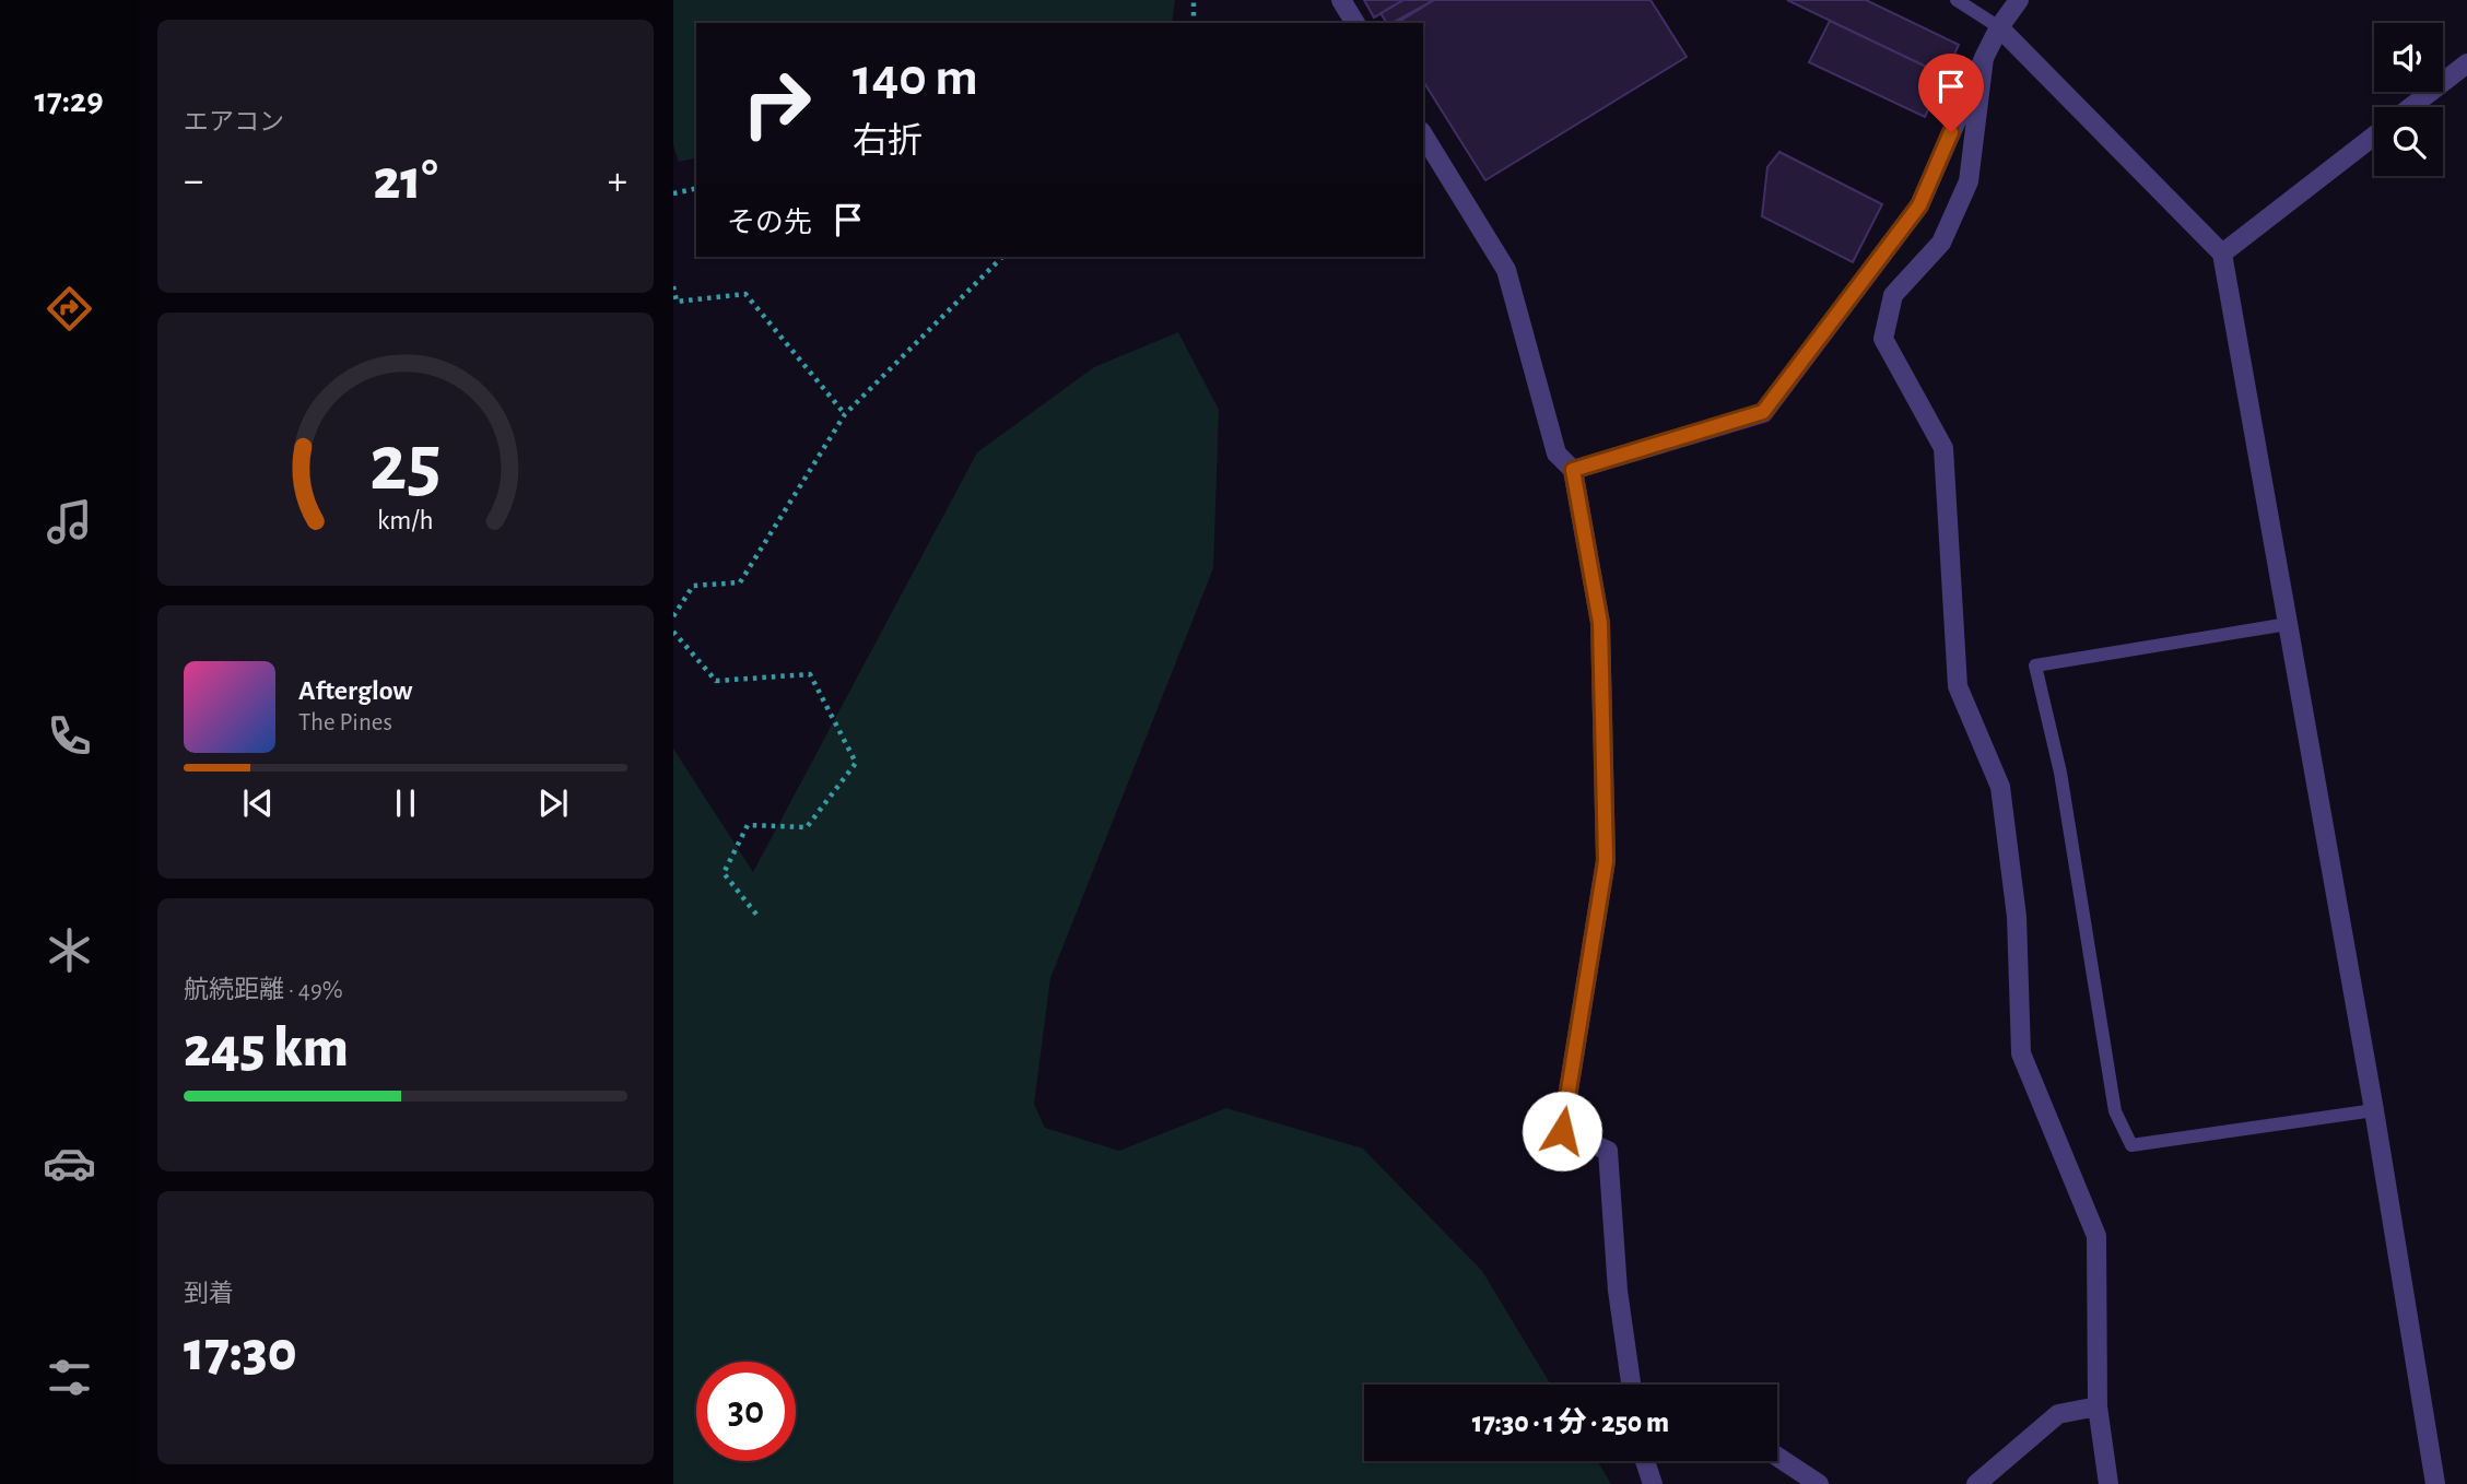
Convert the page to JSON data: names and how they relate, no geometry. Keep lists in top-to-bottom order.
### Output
{
  "page": {
    "tabs": "17:29",
    "tile": [
      "エアコン",
      ["航続距離 · 49%", "245 km"],
      ["到着", "17:30"]
    ],
    "turn": ["140 m", "右折"],
    "heat": ["−", "21°", "+"],
    "then": "その先",
    "song": ["Afterglow", "The Pines"],
    "limit": "30",
    "trip": "17:30 · 1 分 · 250 m",
    "gauge": ["25", "km/h"]
  }
}
